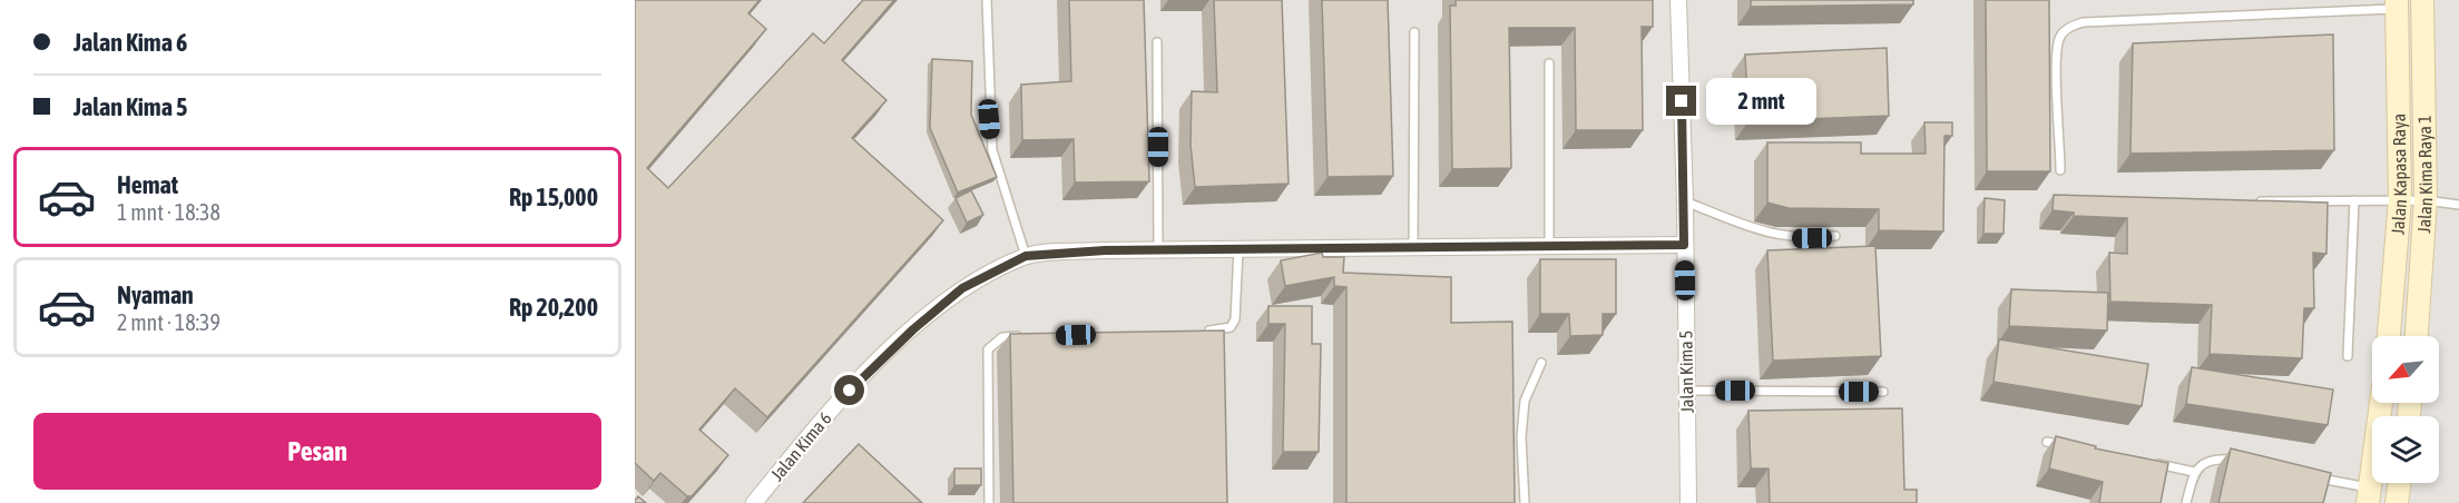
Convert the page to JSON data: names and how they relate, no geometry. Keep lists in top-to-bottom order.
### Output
{
  "streets": {
    "main road": ["Jalan Kapasa Raya", "Jalan Kima Raya 1"],
    "street": ["Jalan Kima 5", "Jalan Kima 6"]
  },
  "crossings": [
    ["Jalan Kima 5", "Jalan Kima 6"]
  ],
  "north": "bottom left",
  "page": {
    "banner": ["Jalan Kima 6", "Jalan Kima 5"],
    "bubble": "2 mnt",
    "list": [
      {
        "name": "Hemat",
        "note": "1 mnt · 18:38",
        "value": "Rp 15,000"
      },
      {
        "name": "Nyaman",
        "note": "2 mnt · 18:39",
        "value": "Rp 20,200"
      }
    ],
    "buttons": "Pesan"
  }
}
